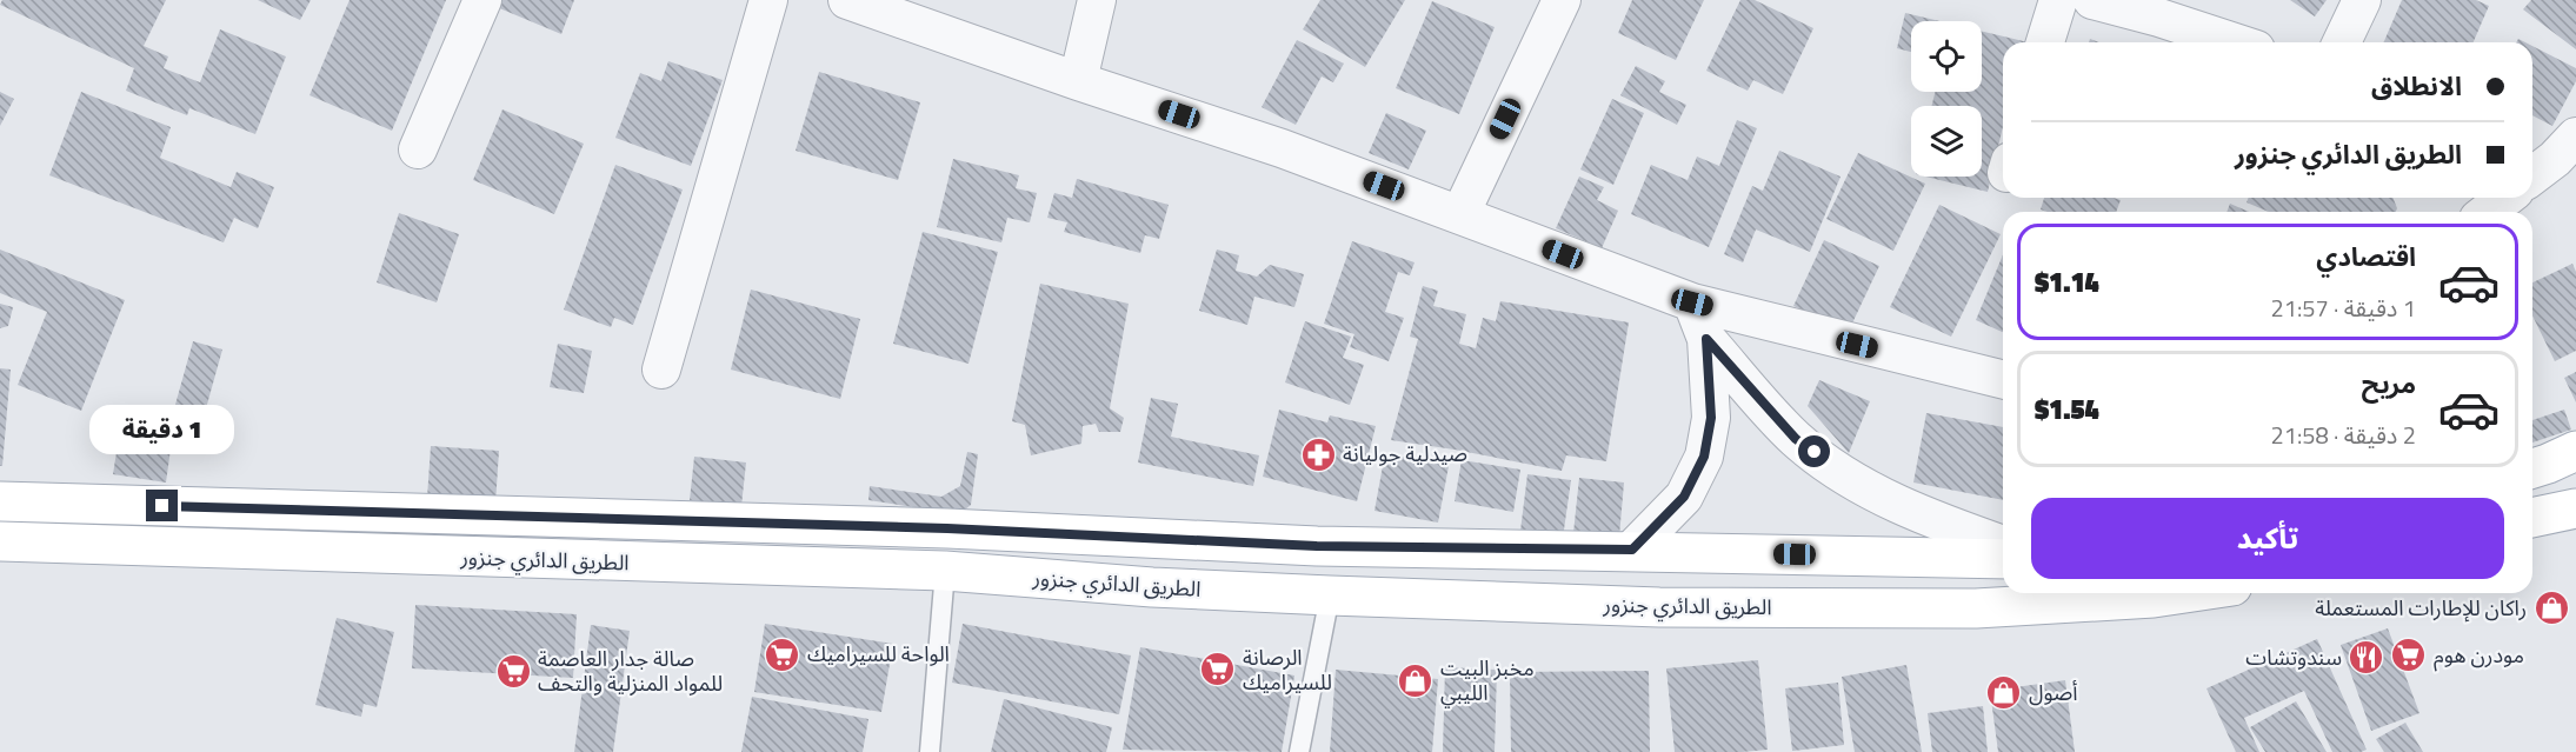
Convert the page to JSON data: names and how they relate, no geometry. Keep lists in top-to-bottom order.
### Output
{
  "streets": {
    "main road": ["الطريق الدائري جنزور"]
  },
  "places": {
    "pharmacy": ["صيدلية جوليانة"],
    "shop": ["راكان للإطارات المستعملة", "مخبز البيت الليبي", "أصول"],
    "supermarket": [
      "الواحة للسيراميك",
      "مودرن هوم",
      "الرصانة للسيراميك",
      "صالة جدار العاصمة للمواد المنزلية والتحف"
    ],
    "restaurant": ["سندوتشات"]
  },
  "page": {
    "banner": ["الانطلاق", "الطريق الدائري جنزور"],
    "list": [
      {
        "name": "اقتصادي",
        "note": "1 دقيقة · 21:57",
        "value": "$1.14"
      },
      {
        "name": "مريح",
        "note": "2 دقيقة · 21:58",
        "value": "$1.54"
      }
    ],
    "bubble": "1 دقيقة",
    "buttons": "تأكيد"
  }
}
